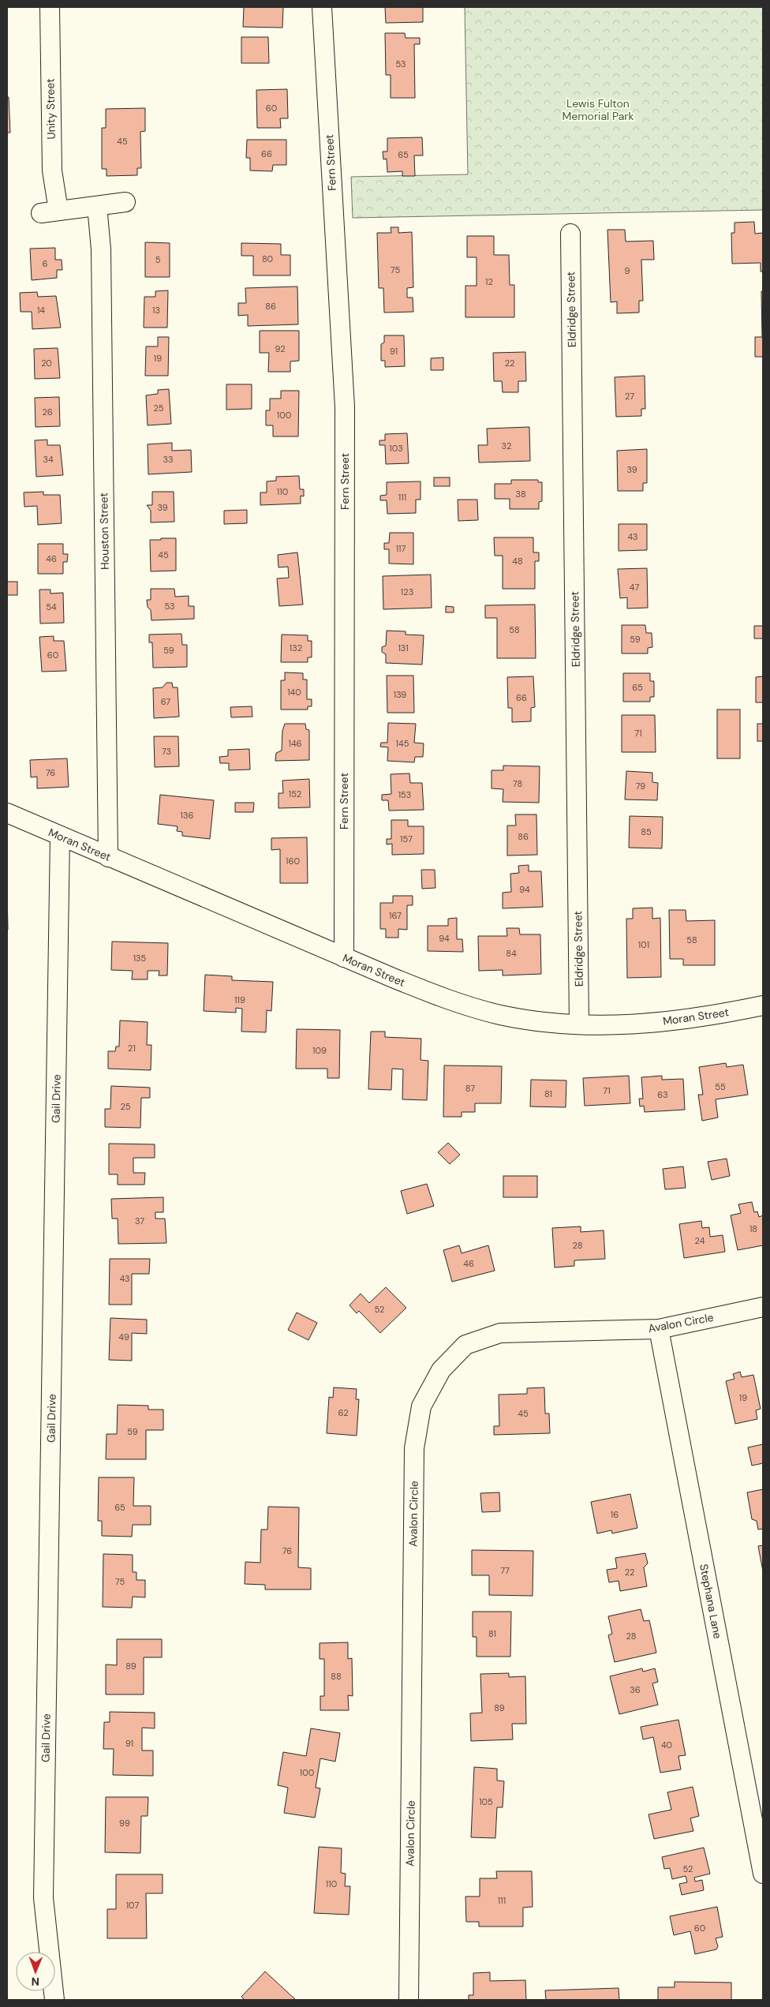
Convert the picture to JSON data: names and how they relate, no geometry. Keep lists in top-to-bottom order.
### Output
{
  "streets": {
    "street": [
      "Unity Street",
      "Fern Street",
      "Eldridge Street",
      "Houston Street",
      "Moran Street",
      "Gail Drive",
      "Avalon Circle",
      "Stephana Lane"
    ]
  },
  "crossings": [
    ["Unity Street", "Houston Street"],
    ["Fern Street", "Moran Street"],
    ["Eldridge Street", "Moran Street"],
    ["Houston Street", "Moran Street"],
    ["Moran Street", "Gail Drive"],
    ["Avalon Circle", "Stephana Lane"]
  ],
  "parks": ["Lewis Fulton Memorial Park"],
  "house_numbers": [
    "53",
    "60",
    "45",
    "66",
    "65",
    "80",
    "5",
    "6",
    "75",
    "9",
    "12",
    "86",
    "14",
    "13",
    "92",
    "91",
    "19",
    "20",
    "22",
    "27",
    "25",
    "26",
    "100",
    "32",
    "103",
    "34",
    "33",
    "39",
    "110",
    "38",
    "111",
    "39",
    "43",
    "117",
    "45",
    "46",
    "48",
    "47",
    "123",
    "53",
    "54",
    "58",
    "59",
    "132",
    "131",
    "59",
    "60",
    "65",
    "140",
    "139",
    "66",
    "67",
    "71",
    "146",
    "145",
    "73",
    "76",
    "78",
    "79",
    "152",
    "153",
    "136",
    "85",
    "86",
    "157",
    "160",
    "94",
    "167",
    "94",
    "58",
    "101",
    "84",
    "135",
    "119",
    "21",
    "109",
    "55",
    "87",
    "71",
    "81",
    "63",
    "25",
    "37",
    "18",
    "24",
    "28",
    "46",
    "43",
    "52",
    "49",
    "19",
    "62",
    "45",
    "59",
    "65",
    "16",
    "76",
    "77",
    "22",
    "75",
    "81",
    "28",
    "89",
    "88",
    "36",
    "89",
    "91",
    "40",
    "100",
    "105",
    "99",
    "52",
    "110",
    "111",
    "107",
    "60"
  ],
  "north": "bottom"
}
